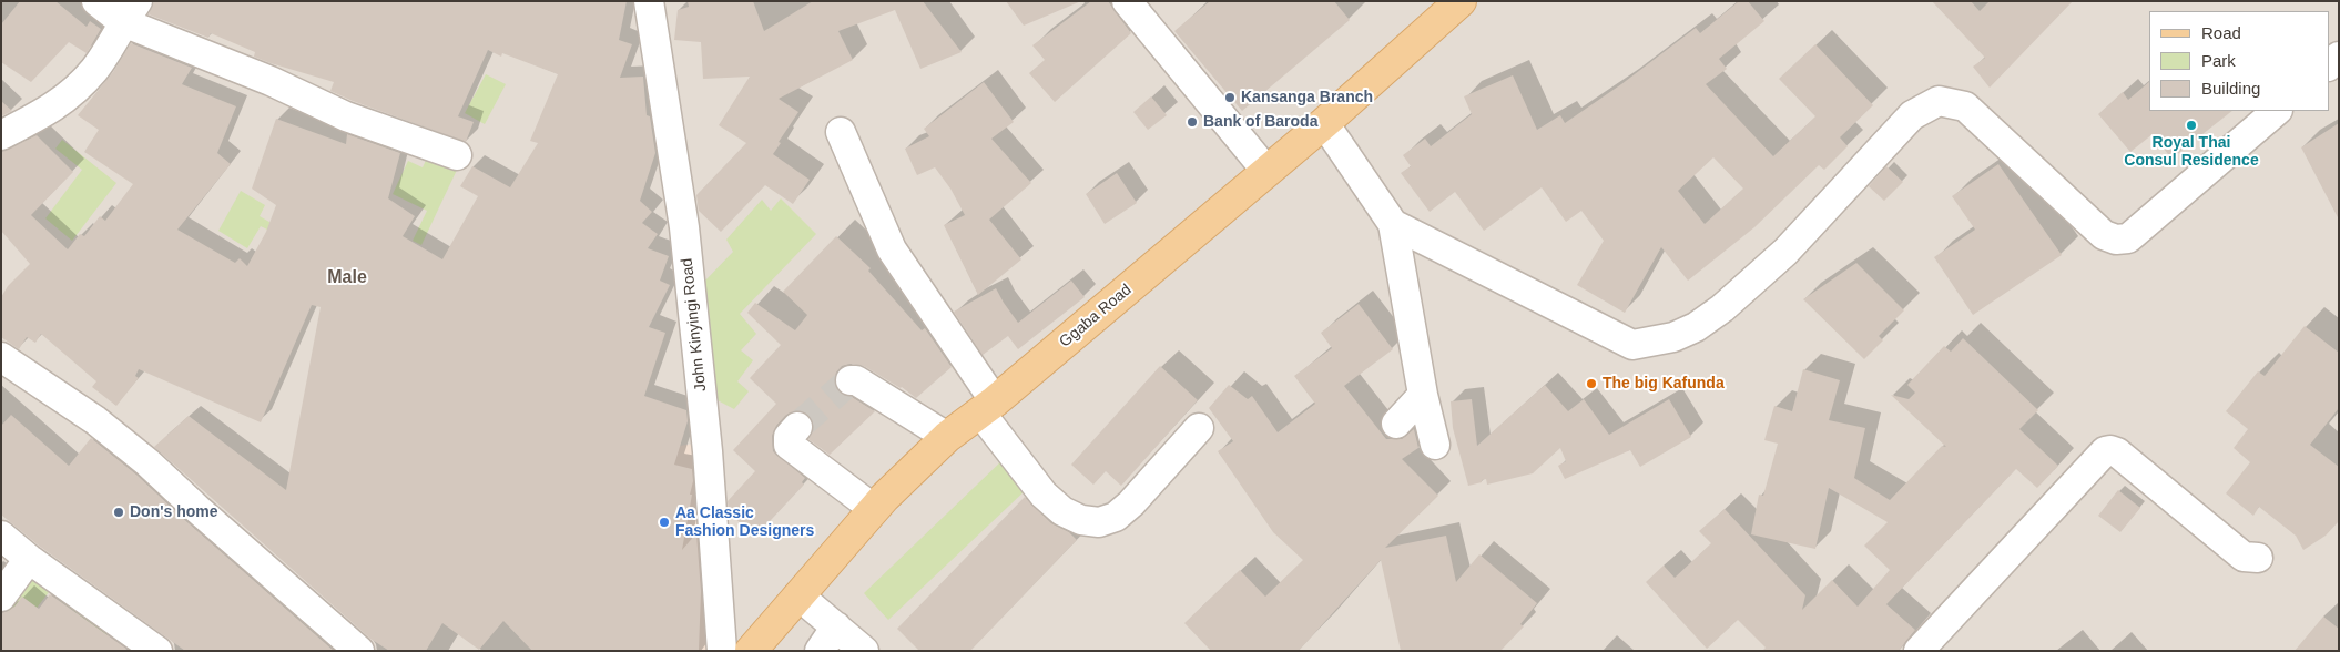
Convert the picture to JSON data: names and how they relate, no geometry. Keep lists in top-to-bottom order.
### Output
{
  "streets": {
    "main road": ["Ggaba Road"],
    "street": ["John Kinyingi Road"]
  },
  "districts": ["Male"],
  "places": [
    "Kansanga Branch",
    "Bank of Baroda",
    "Royal Thai Consul Residence",
    "The big Kafunda",
    "Don's home",
    "Aa Classic Fashion Designers"
  ],
  "legend": ["Road", "Park", "Building"]
}
